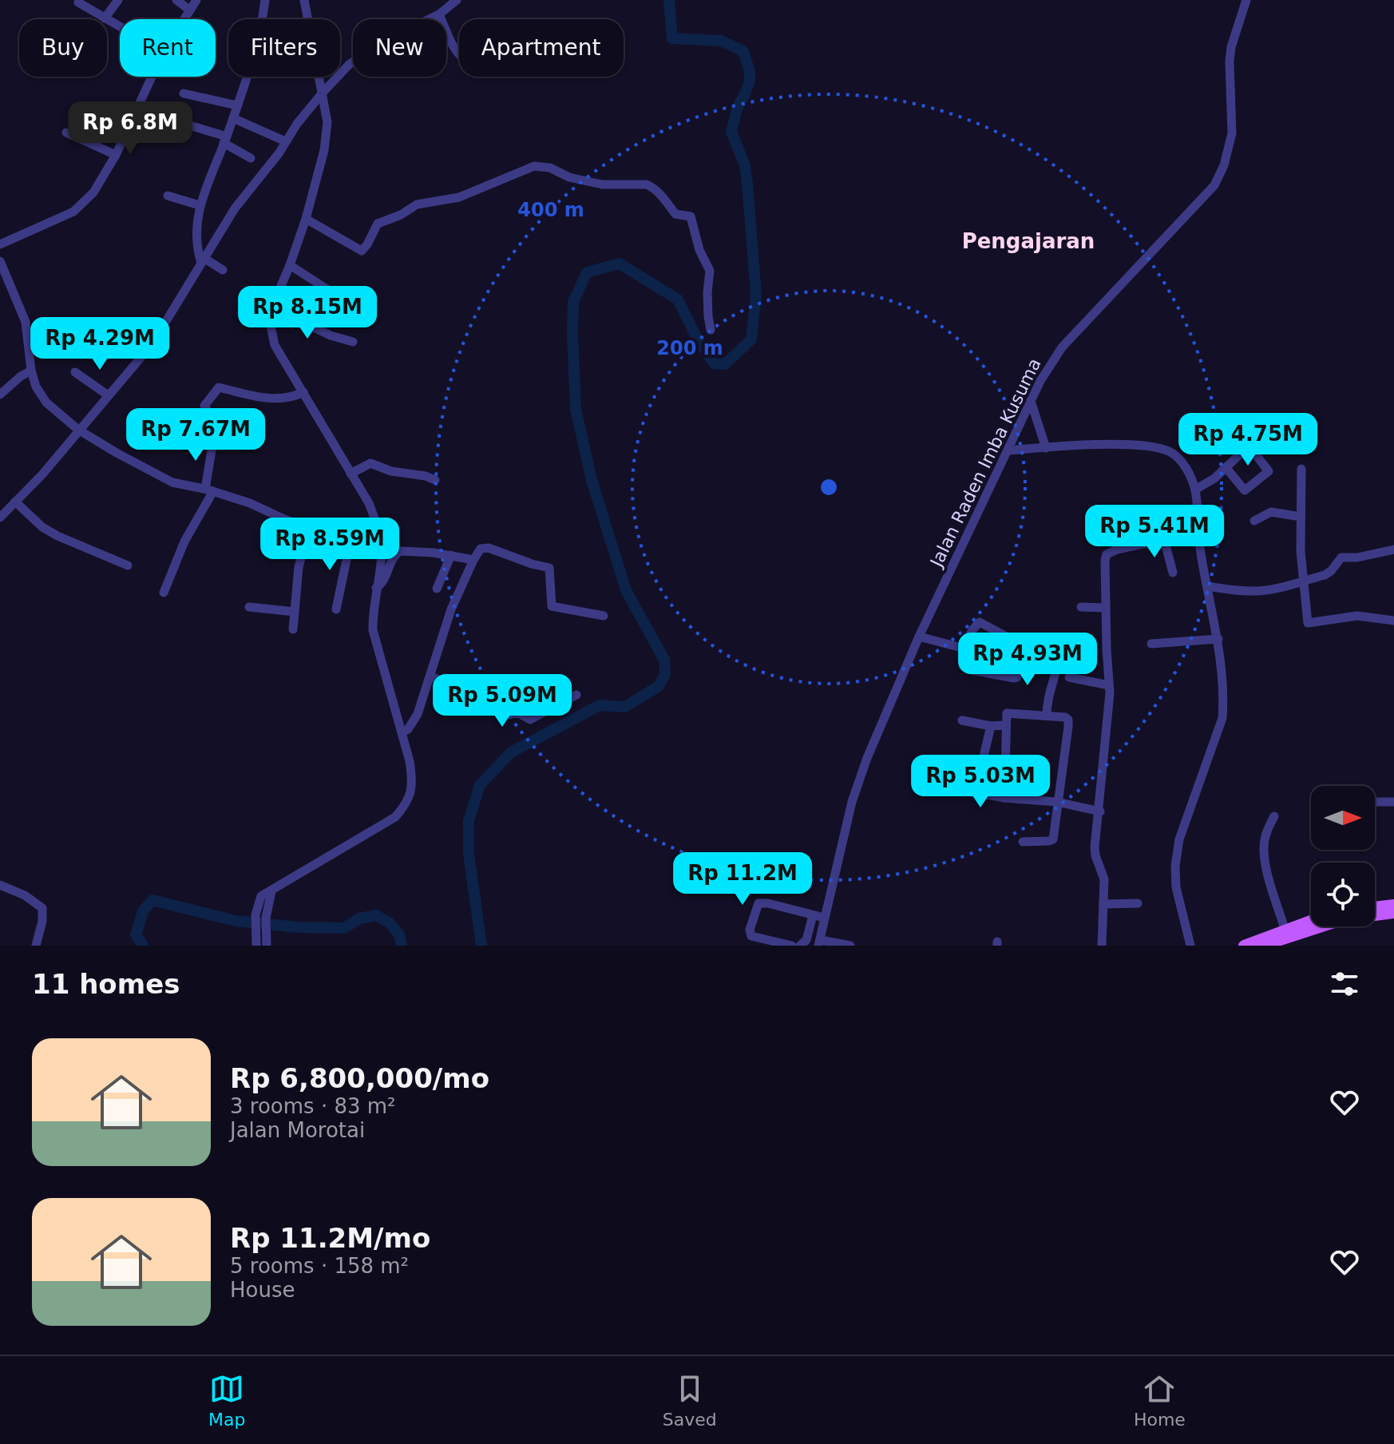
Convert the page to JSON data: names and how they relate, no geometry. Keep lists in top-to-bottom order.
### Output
{
  "streets": {
    "street": ["Jalan Raden Imba Kusuma"]
  },
  "districts": ["Pengajaran"],
  "north": "right",
  "page": {
    "chip": [
      "Buy",
      "Rent",
      "Filters",
      "New",
      "Apartment"
    ],
    "price": [
      "Rp 6.8M",
      "Rp 8.15M",
      "Rp 4.29M",
      "Rp 7.67M",
      "Rp 4.75M",
      "Rp 5.41M",
      "Rp 8.59M",
      "Rp 4.93M",
      "Rp 5.09M",
      "Rp 5.03M",
      "Rp 11.2M"
    ],
    "heading": "11 homes",
    "list": [
      {
        "name": "Rp 6,800,000/mo",
        "note": "3 rooms · 83 m² · Jalan Morotai"
      },
      {
        "name": "Rp 11.2M/mo",
        "note": "5 rooms · 158 m² · House"
      }
    ],
    "tabs": ["Map", "Saved", "Home"]
  },
  "rings": ["400 m", "200 m"]
}
